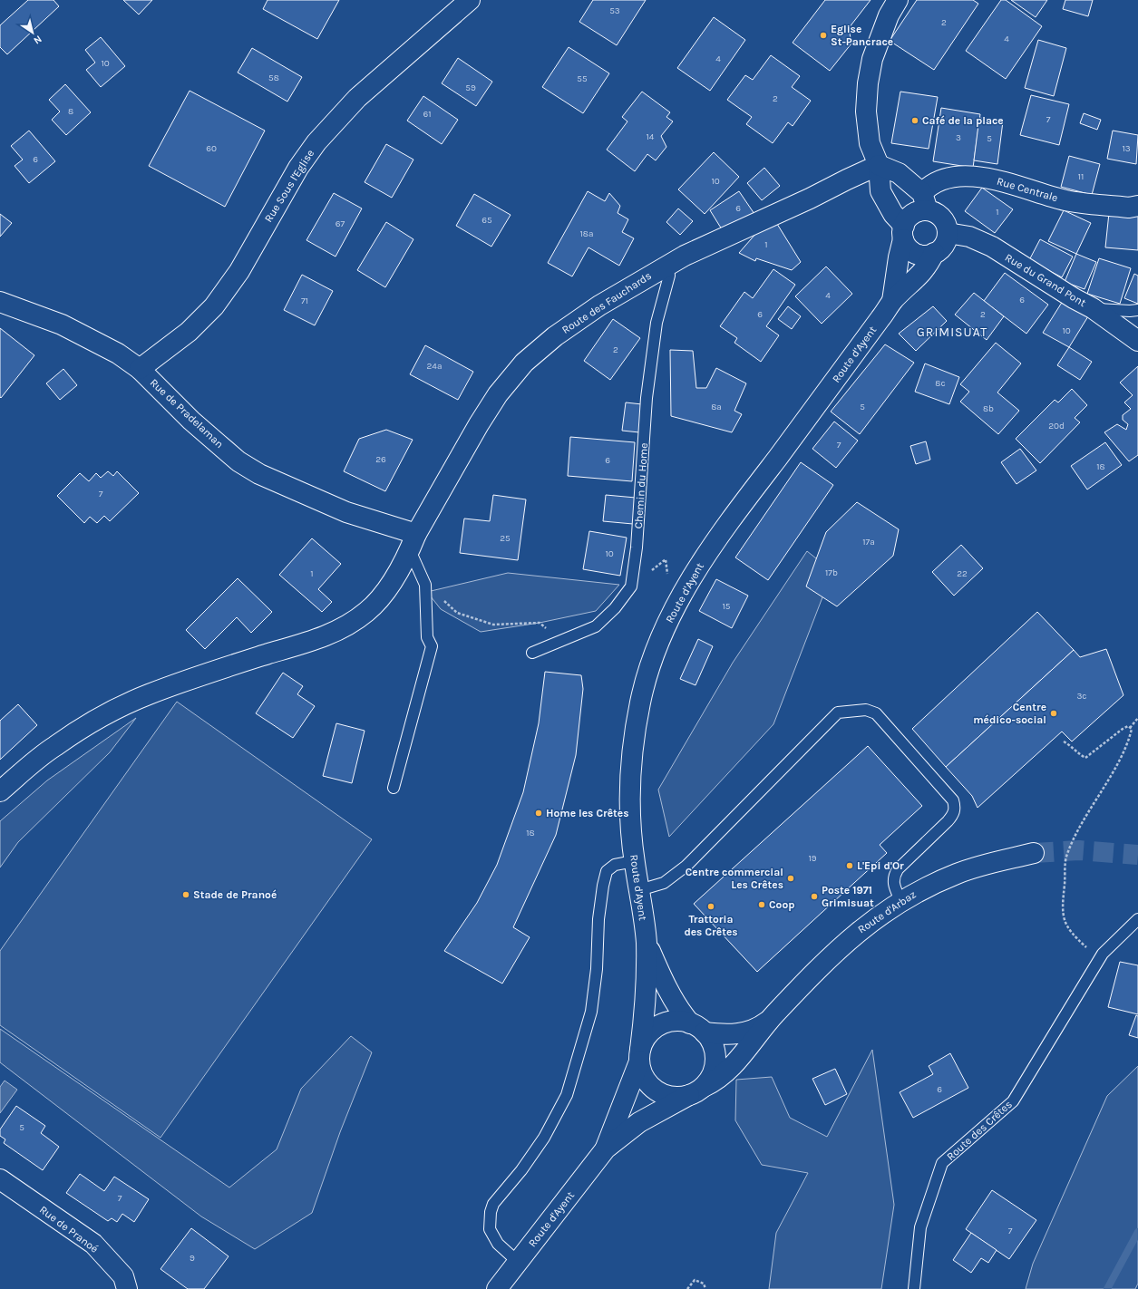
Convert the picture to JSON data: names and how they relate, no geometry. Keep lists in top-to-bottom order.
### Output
{
  "streets": {
    "street": [
      "Rue Sous l'Eglise",
      "Rue Centrale",
      "Rue du Grand Pont",
      "Route des Fauchards",
      "Route d'Ayent",
      "Rue de Pradelaman",
      "Route d'Arbaz",
      "Rue de Pranoé"
    ],
    "lane": ["Chemin du Home", "Route des Crêtes"]
  },
  "crossings": [
    ["Rue Sous l'Eglise", "Rue de Pradelaman"],
    ["Rue Centrale", "Rue du Grand Pont"],
    ["Rue Centrale", "Route d'Ayent"],
    ["Rue du Grand Pont", "Route d'Ayent"],
    ["Route des Fauchards", "Rue de Pradelaman"],
    ["Route des Fauchards", "Chemin du Home"],
    ["Route d'Ayent", "Route d'Arbaz"]
  ],
  "districts": ["GRIMISUAT"],
  "places": [
    "Eglise St-Pancrace",
    "Café de la place",
    "Centre médico-social",
    "Home les Crêtes",
    "L'Epi d'Or",
    "Centre commercial Les Crêtes",
    "Stade de Pranoé",
    "Poste 1971 Grimisuat",
    "Coop",
    "Trattoria des Crêtes"
  ],
  "house_numbers": [
    "53",
    "2",
    "4",
    "4",
    "10",
    "58",
    "55",
    "59",
    "2",
    "8",
    "61",
    "7",
    "14",
    "3",
    "5",
    "60",
    "13",
    "6",
    "11",
    "10",
    "6",
    "1",
    "65",
    "67",
    "18a",
    "1",
    "4",
    "6",
    "71",
    "6",
    "2",
    "10",
    "2",
    "24a",
    "8c",
    "8a",
    "5",
    "8b",
    "20d",
    "7",
    "26",
    "6",
    "18",
    "7",
    "25",
    "17a",
    "10",
    "17b",
    "1",
    "22",
    "15",
    "3c",
    "18",
    "19",
    "6",
    "5",
    "7",
    "7",
    "9"
  ],
  "north": "bottom right"
}
